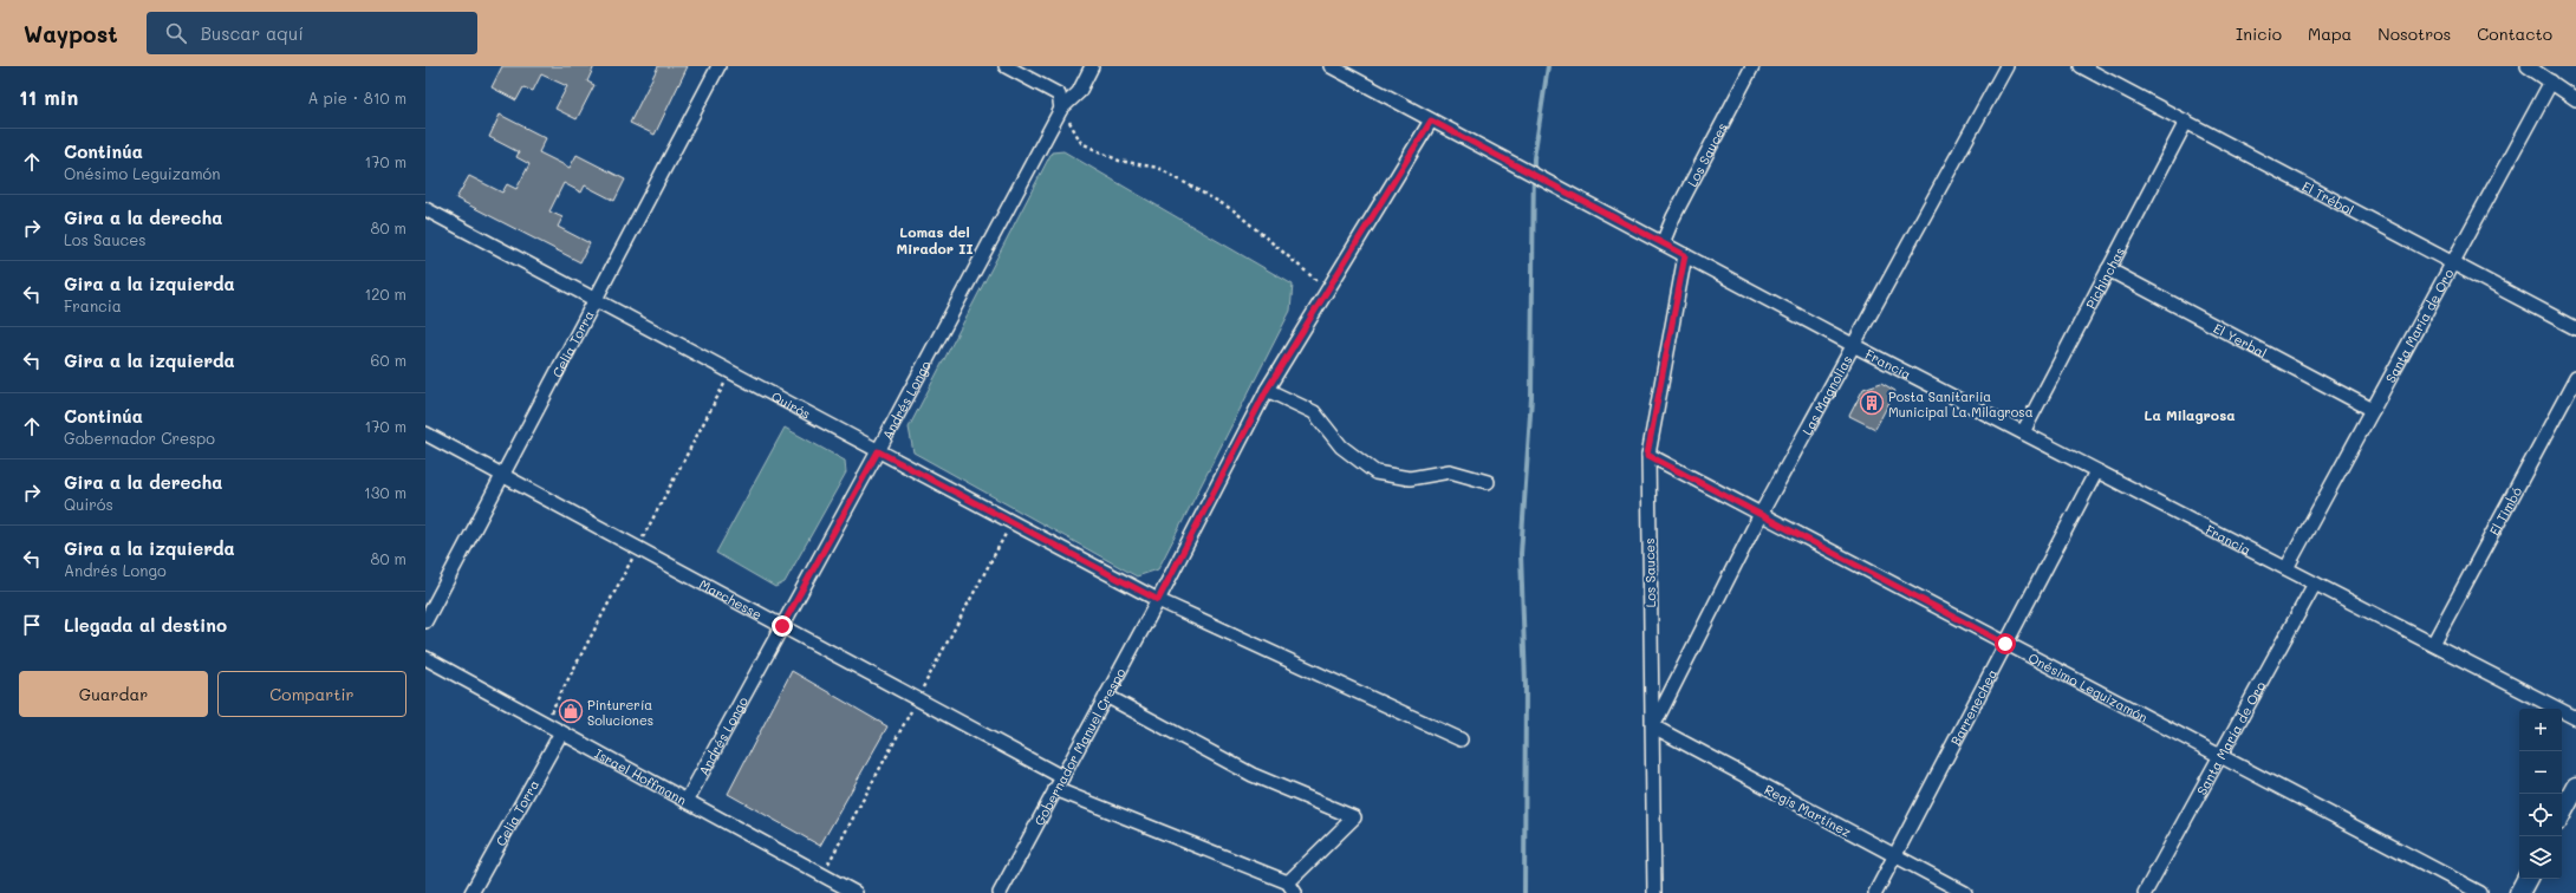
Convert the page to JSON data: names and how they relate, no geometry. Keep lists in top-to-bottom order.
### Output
{
  "streets": {
    "street": [
      "Los Sauces",
      "El Trébol",
      "Pichinchas",
      "Santa María de Oro",
      "El Yerbal",
      "Celia Torra",
      "Francia",
      "Las Magnolias",
      "Andrés Longo",
      "Quirós",
      "El Timbó",
      "Marchesse",
      "Onésimo Leguizamón",
      "Barrenechea",
      "Gobernador Manuel Crespo",
      "Israel Hoffmann",
      "Regis Martínez"
    ]
  },
  "crossings": [
    ["Los Sauces", "Francia"],
    ["Los Sauces", "Las Magnolias"],
    ["Los Sauces", "Onésimo Leguizamón"],
    ["Los Sauces", "Regis Martínez"],
    ["El Trébol", "Pichinchas"],
    ["El Trébol", "Santa María de Oro"],
    ["Pichinchas", "El Yerbal"],
    ["Pichinchas", "Francia"],
    ["Santa María de Oro", "El Yerbal"],
    ["Santa María de Oro", "Francia"],
    ["Santa María de Oro", "Onésimo Leguizamón"],
    ["Celia Torra", "Quirós"],
    ["Celia Torra", "Marchesse"],
    ["Celia Torra", "Israel Hoffmann"],
    ["Francia", "Las Magnolias"],
    ["Francia", "El Timbó"],
    ["Francia", "Barrenechea"],
    ["Francia", "Gobernador Manuel Crespo"],
    ["Las Magnolias", "Onésimo Leguizamón"],
    ["Las Magnolias", "Regis Martínez"],
    ["Andrés Longo", "Quirós"],
    ["Andrés Longo", "Marchesse"],
    ["Andrés Longo", "Israel Hoffmann"],
    ["Quirós", "Gobernador Manuel Crespo"],
    ["Marchesse", "Gobernador Manuel Crespo"],
    ["Onésimo Leguizamón", "Barrenechea"],
    ["Barrenechea", "Regis Martínez"]
  ],
  "districts": ["Lomas del Mirador II", "La Milagrosa"],
  "places": {
    "building": ["Posta Sanitariia Municipal La Milagrosa"],
    "shop": ["Pinturería Soluciones"]
  },
  "page": {
    "header": "Waypost",
    "search": "Buscar aquí",
    "nav": [
      "Inicio",
      "Mapa",
      "Nosotros",
      "Contacto"
    ],
    "heading": ["11 min", "A pie · 810 m"],
    "list": [
      ["Continúa", "Onésimo Leguizamón", "170 m"],
      ["Gira a la derecha", "Los Sauces", "80 m"],
      ["Gira a la izquierda", "Francia", "120 m"],
      ["Gira a la izquierda", "60 m"],
      ["Continúa", "Gobernador Crespo", "170 m"],
      ["Gira a la derecha", "Quirós", "130 m"],
      ["Gira a la izquierda", "Andrés Longo", "80 m"],
      "Llegada al destino"
    ],
    "buttons": ["Guardar", "Compartir"],
    "map_buttons": ["+", "−"]
  }
}
